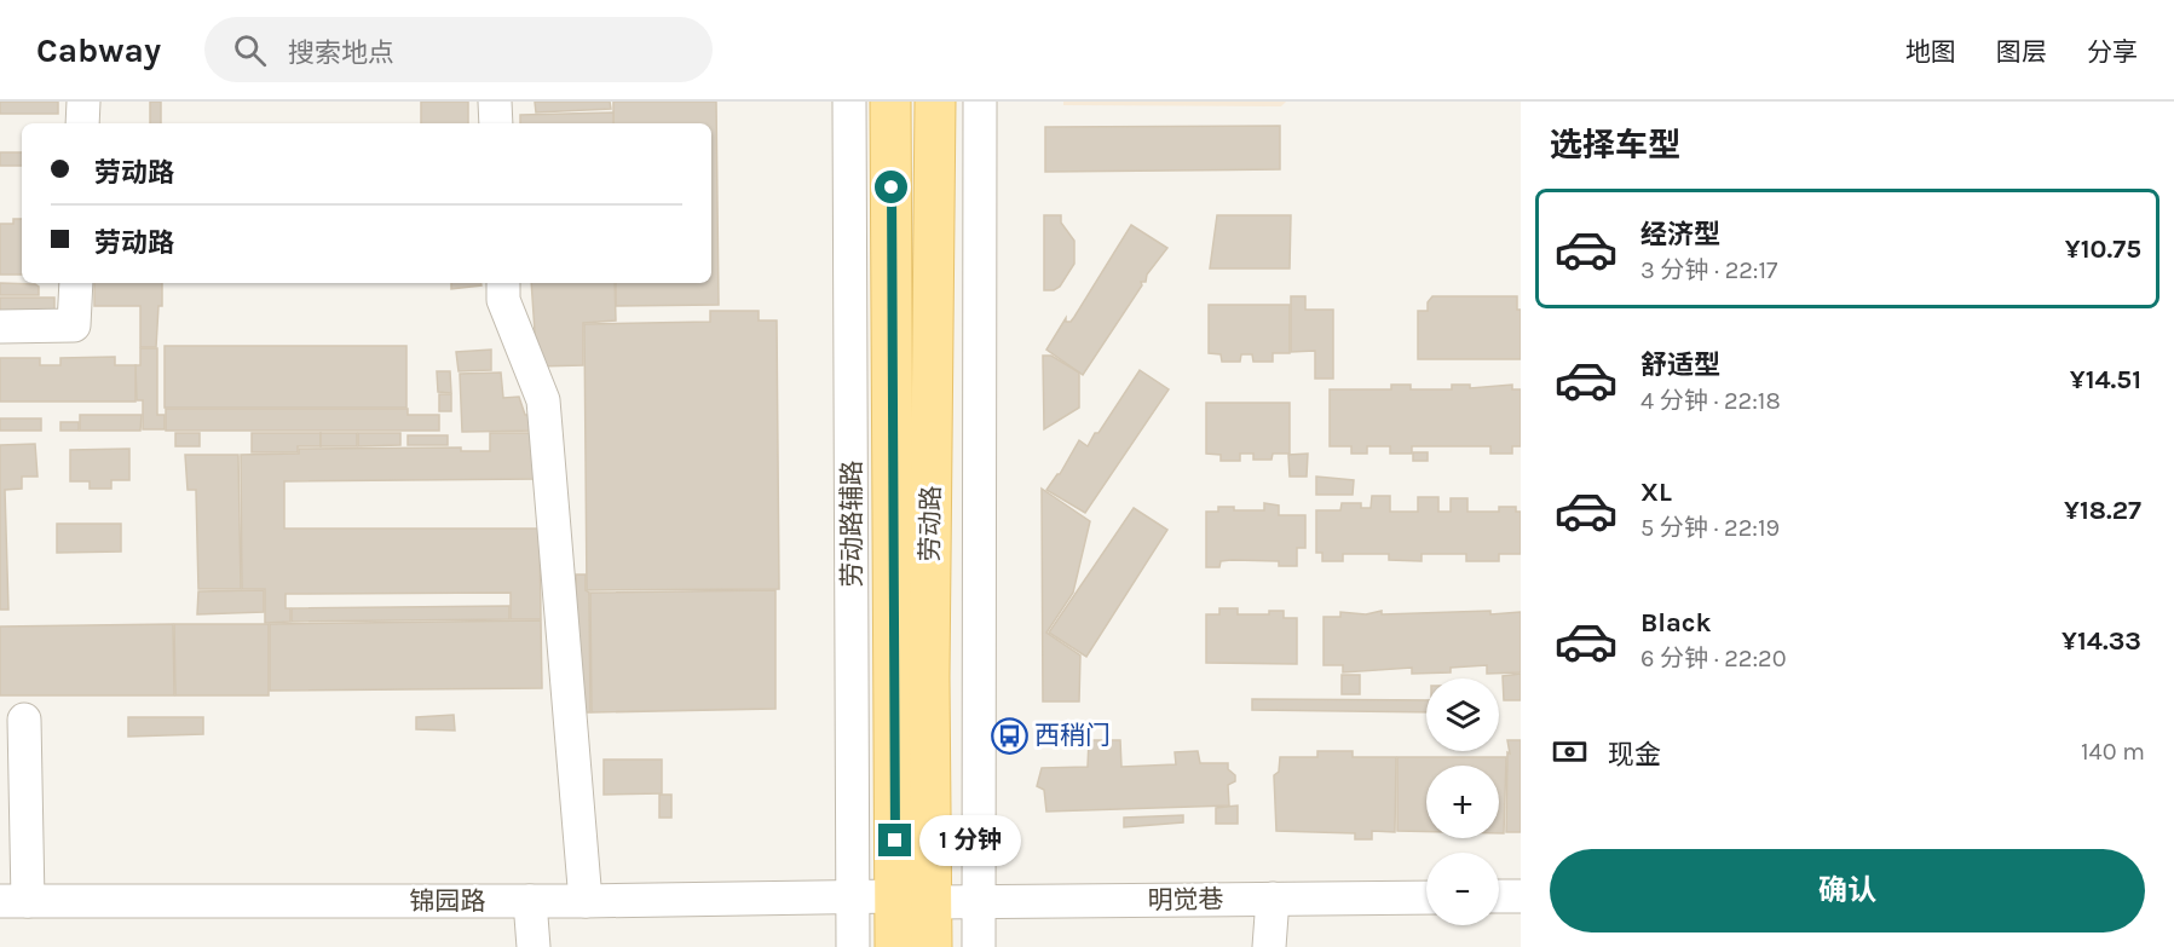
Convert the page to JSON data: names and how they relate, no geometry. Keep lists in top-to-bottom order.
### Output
{
  "streets": {
    "main road": ["劳动路"],
    "street": ["劳动路辅路", "明觉巷", "锦园路"]
  },
  "crossings": [
    ["劳动路辅路", "锦园路"],
    ["劳动路", "明觉巷"],
    ["劳动路", "锦园路"],
    ["明觉巷", "锦园路"]
  ],
  "places": {
    "bus stop": ["西稍门"]
  },
  "page": {
    "header": "Cabway",
    "search": "搜索地点",
    "nav": ["地图", "图层", "分享"],
    "heading": "选择车型",
    "banner": ["劳动路", "劳动路"],
    "list": [
      {
        "name": "经济型",
        "note": "3 分钟 · 22:17",
        "value": "¥10.75"
      },
      {
        "name": "舒适型",
        "note": "4 分钟 · 22:18",
        "value": "¥14.51"
      },
      {
        "name": "XL",
        "note": "5 分钟 · 22:19",
        "value": "¥18.27"
      },
      {
        "name": "Black",
        "note": "6 分钟 · 22:20",
        "value": "¥14.33"
      }
    ],
    "map_buttons": ["+", "−"],
    "pay": ["现金", "140 m"],
    "bubble": "1 分钟",
    "buttons": "确认"
  }
}
